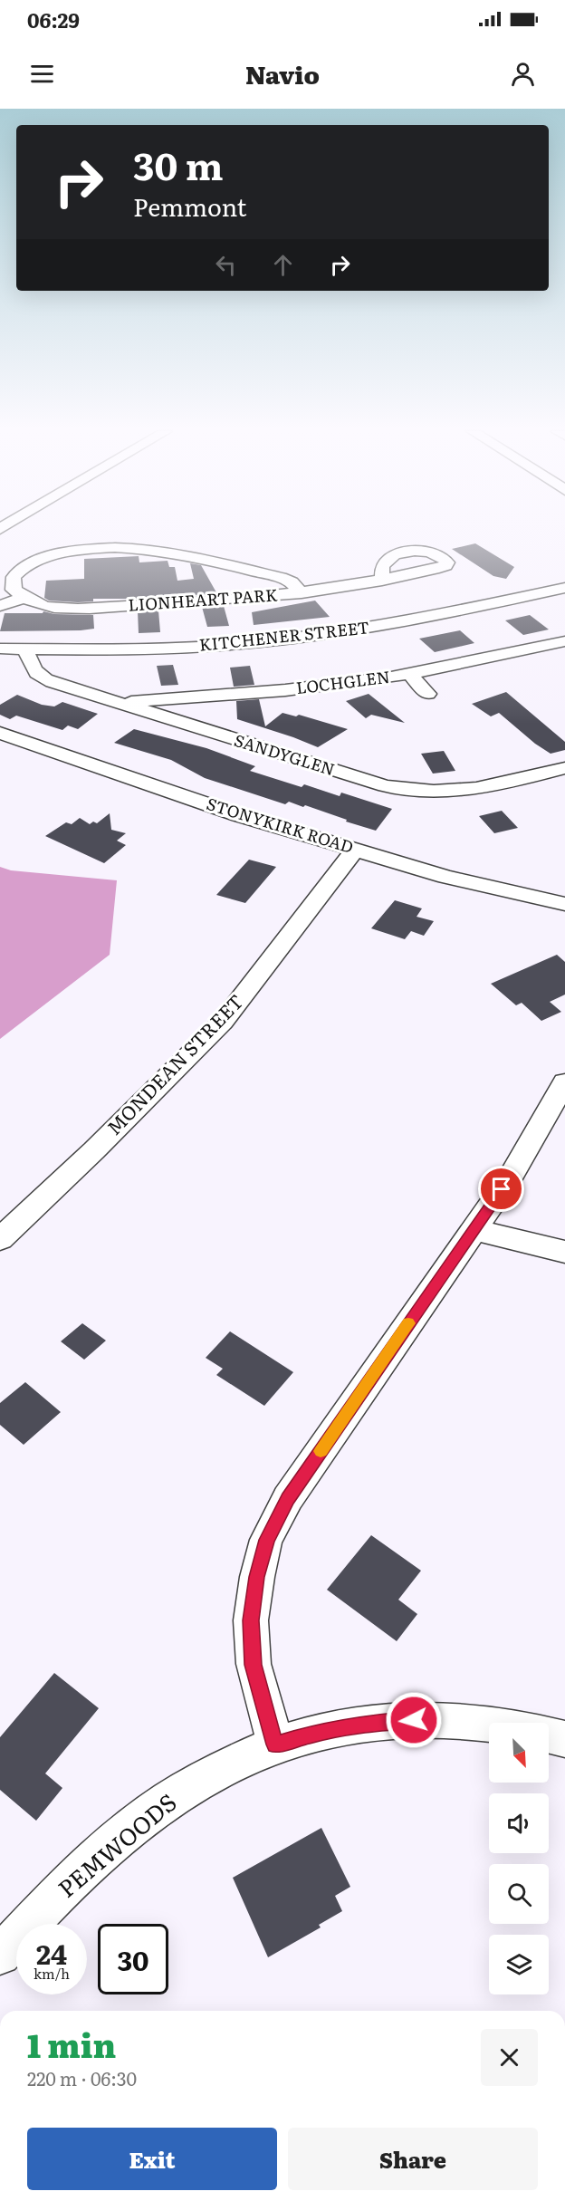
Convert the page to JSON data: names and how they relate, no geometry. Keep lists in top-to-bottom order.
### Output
{
  "streets": {
    "street": [
      "LIONHEART PARK",
      "KITCHENER STREET",
      "LOCHGLEN",
      "SANDYGLEN",
      "STONYKIRK ROAD",
      "MONDEAN STREET",
      "PEMWOODS"
    ]
  },
  "crossings": [
    ["KITCHENER STREET", "SANDYGLEN"],
    ["LOCHGLEN", "SANDYGLEN"],
    ["STONYKIRK ROAD", "MONDEAN STREET"]
  ],
  "north": "bottom right",
  "page": {
    "status": "06:29",
    "header": "Navio",
    "turn": ["30 m", "Pemmont"],
    "speed": "24 km/h",
    "limit": "30",
    "heading": ["1 min", "220 m · 06:30"],
    "buttons": ["Exit", "Share"]
  }
}
